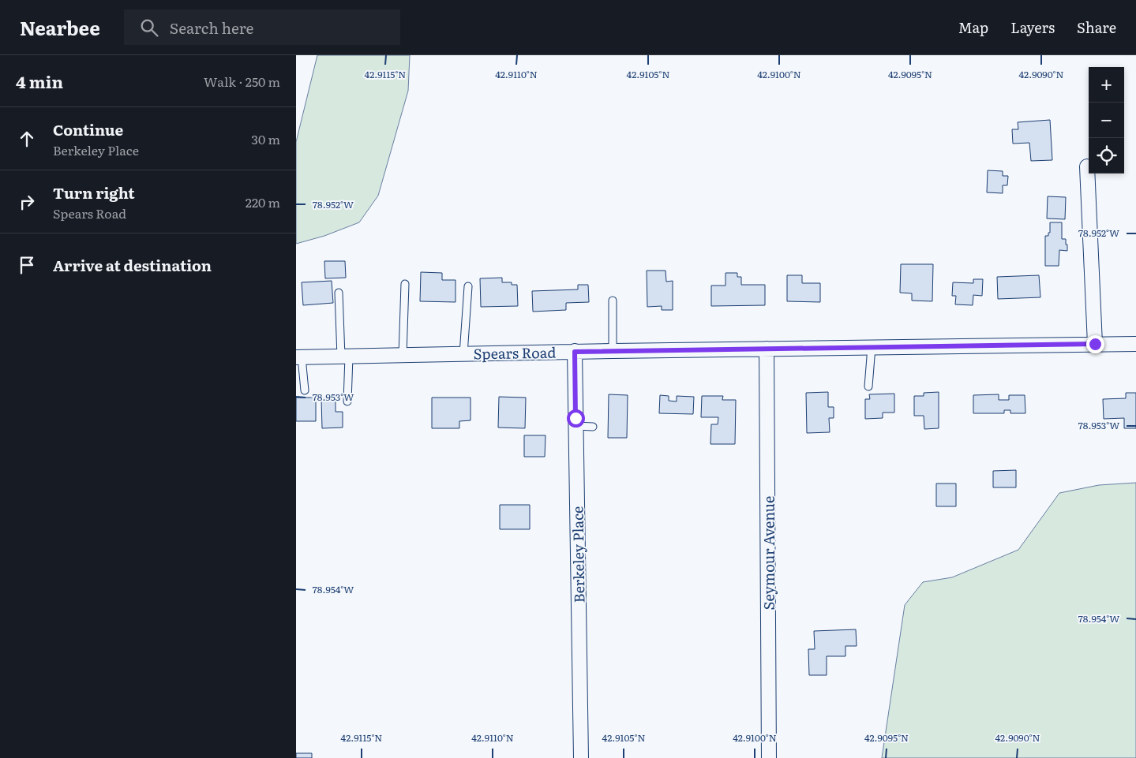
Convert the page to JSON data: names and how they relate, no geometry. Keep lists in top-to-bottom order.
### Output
{
  "streets": {
    "street": ["Spears Road", "Seymour Avenue", "Berkeley Place"]
  },
  "crossings": [
    ["Spears Road", "Seymour Avenue"],
    ["Spears Road", "Berkeley Place"]
  ],
  "page": {
    "header": "Nearbee",
    "search": "Search here",
    "nav": ["Map", "Layers", "Share"],
    "heading": ["4 min", "Walk · 250 m"],
    "map_buttons": ["+", "−"],
    "list": [
      ["Continue", "Berkeley Place", "30 m"],
      ["Turn right", "Spears Road", "220 m"],
      "Arrive at destination"
    ]
  },
  "coordinates": [
    "42.9115°N",
    "42.9110°N",
    "42.9105°N",
    "42.9100°N",
    "42.9095°N",
    "42.9090°N",
    "78.952°W",
    "78.953°W",
    "78.954°W"
  ]
}
